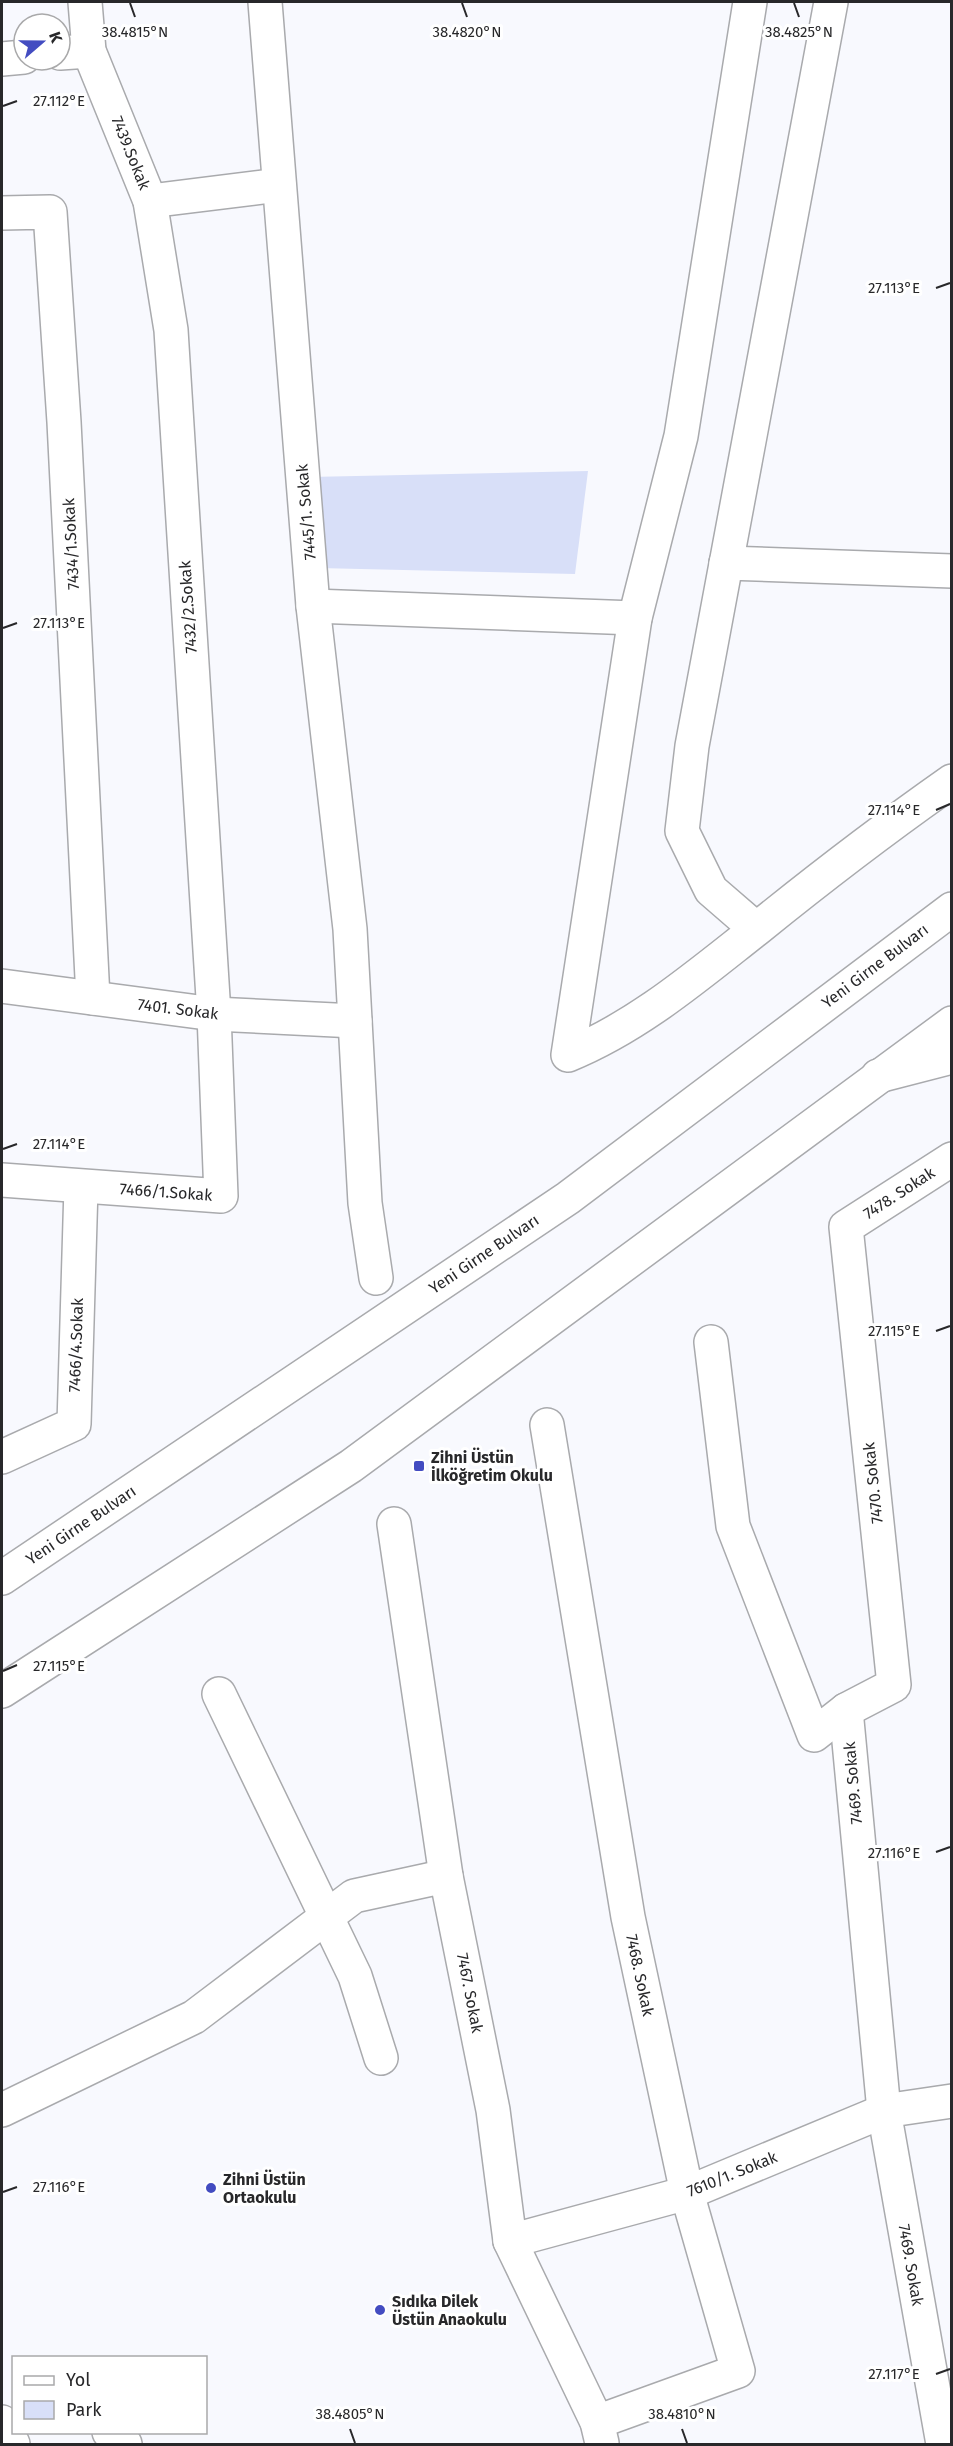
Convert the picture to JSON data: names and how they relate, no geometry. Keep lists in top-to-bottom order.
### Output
{
  "streets": {
    "main road": [
      "7439.Sokak",
      "7445/1. Sokak",
      "7434/1.Sokak",
      "7432/2.Sokak",
      "Yeni Girne Bulvarı",
      "7401. Sokak",
      "7466/1.Sokak",
      "7478. Sokak",
      "7466/4.Sokak",
      "7470. Sokak",
      "7469. Sokak",
      "7468. Sokak",
      "7467. Sokak",
      "7610/1. Sokak"
    ]
  },
  "crossings": [
    ["7439.Sokak", "7432/2.Sokak"],
    ["7445/1. Sokak", "7401. Sokak"],
    ["7434/1.Sokak", "7401. Sokak"],
    ["7432/2.Sokak", "7401. Sokak"],
    ["7432/2.Sokak", "7466/1.Sokak"],
    ["7401. Sokak", "7466/1.Sokak"],
    ["7466/1.Sokak", "7466/4.Sokak"],
    ["7478. Sokak", "7470. Sokak"],
    ["7470. Sokak", "7469. Sokak"],
    ["7469. Sokak", "7610/1. Sokak"],
    ["7468. Sokak", "7467. Sokak"],
    ["7468. Sokak", "7610/1. Sokak"],
    ["7467. Sokak", "7610/1. Sokak"]
  ],
  "places": {
    "transit": ["Zihni Üstün İlköğretim Okulu"],
    "other": ["Zihni Üstün Ortaokulu", "Sıdıka Dilek Üstün Anaokulu"]
  },
  "legend": ["Yol", "Park"],
  "north": "right",
  "coordinates": [
    "38.4815°N",
    "38.4820°N",
    "38.4825°N",
    "27.112°E",
    "27.113°E",
    "27.114°E",
    "27.115°E",
    "27.116°E",
    "27.117°E",
    "38.4805°N",
    "38.4810°N"
  ]
}
